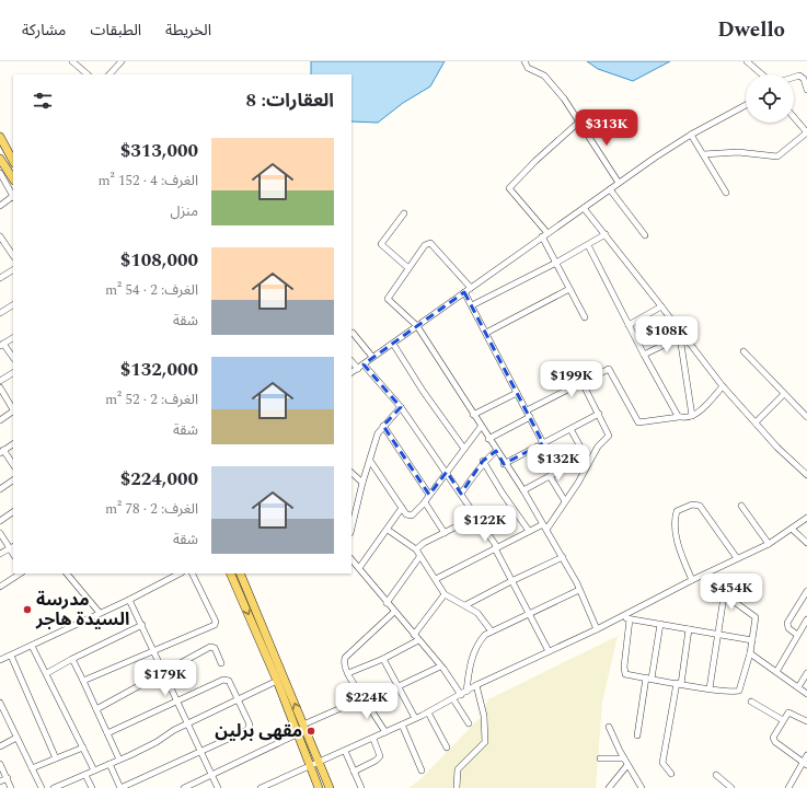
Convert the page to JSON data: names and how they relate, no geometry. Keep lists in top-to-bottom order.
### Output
{
  "places": ["مدرسة السيدة هاجر", "مقهى برلين"],
  "page": {
    "header": "Dwello",
    "nav": ["الخريطة", "الطبقات", "مشاركة"],
    "heading": "العقارات: 8",
    "price": [
      "$313K",
      "$108K",
      "$199K",
      "$132K",
      "$122K",
      "$454K",
      "$179K",
      "$224K"
    ],
    "list": [
      {
        "name": "$313,000",
        "note": "الغرف: 4 · 152 m² · منزل"
      },
      {
        "name": "$108,000",
        "note": "الغرف: 2 · 54 m² · شقة"
      },
      {
        "name": "$132,000",
        "note": "الغرف: 2 · 52 m² · شقة"
      },
      {
        "name": "$224,000",
        "note": "الغرف: 2 · 78 m² · شقة"
      }
    ]
  }
}
